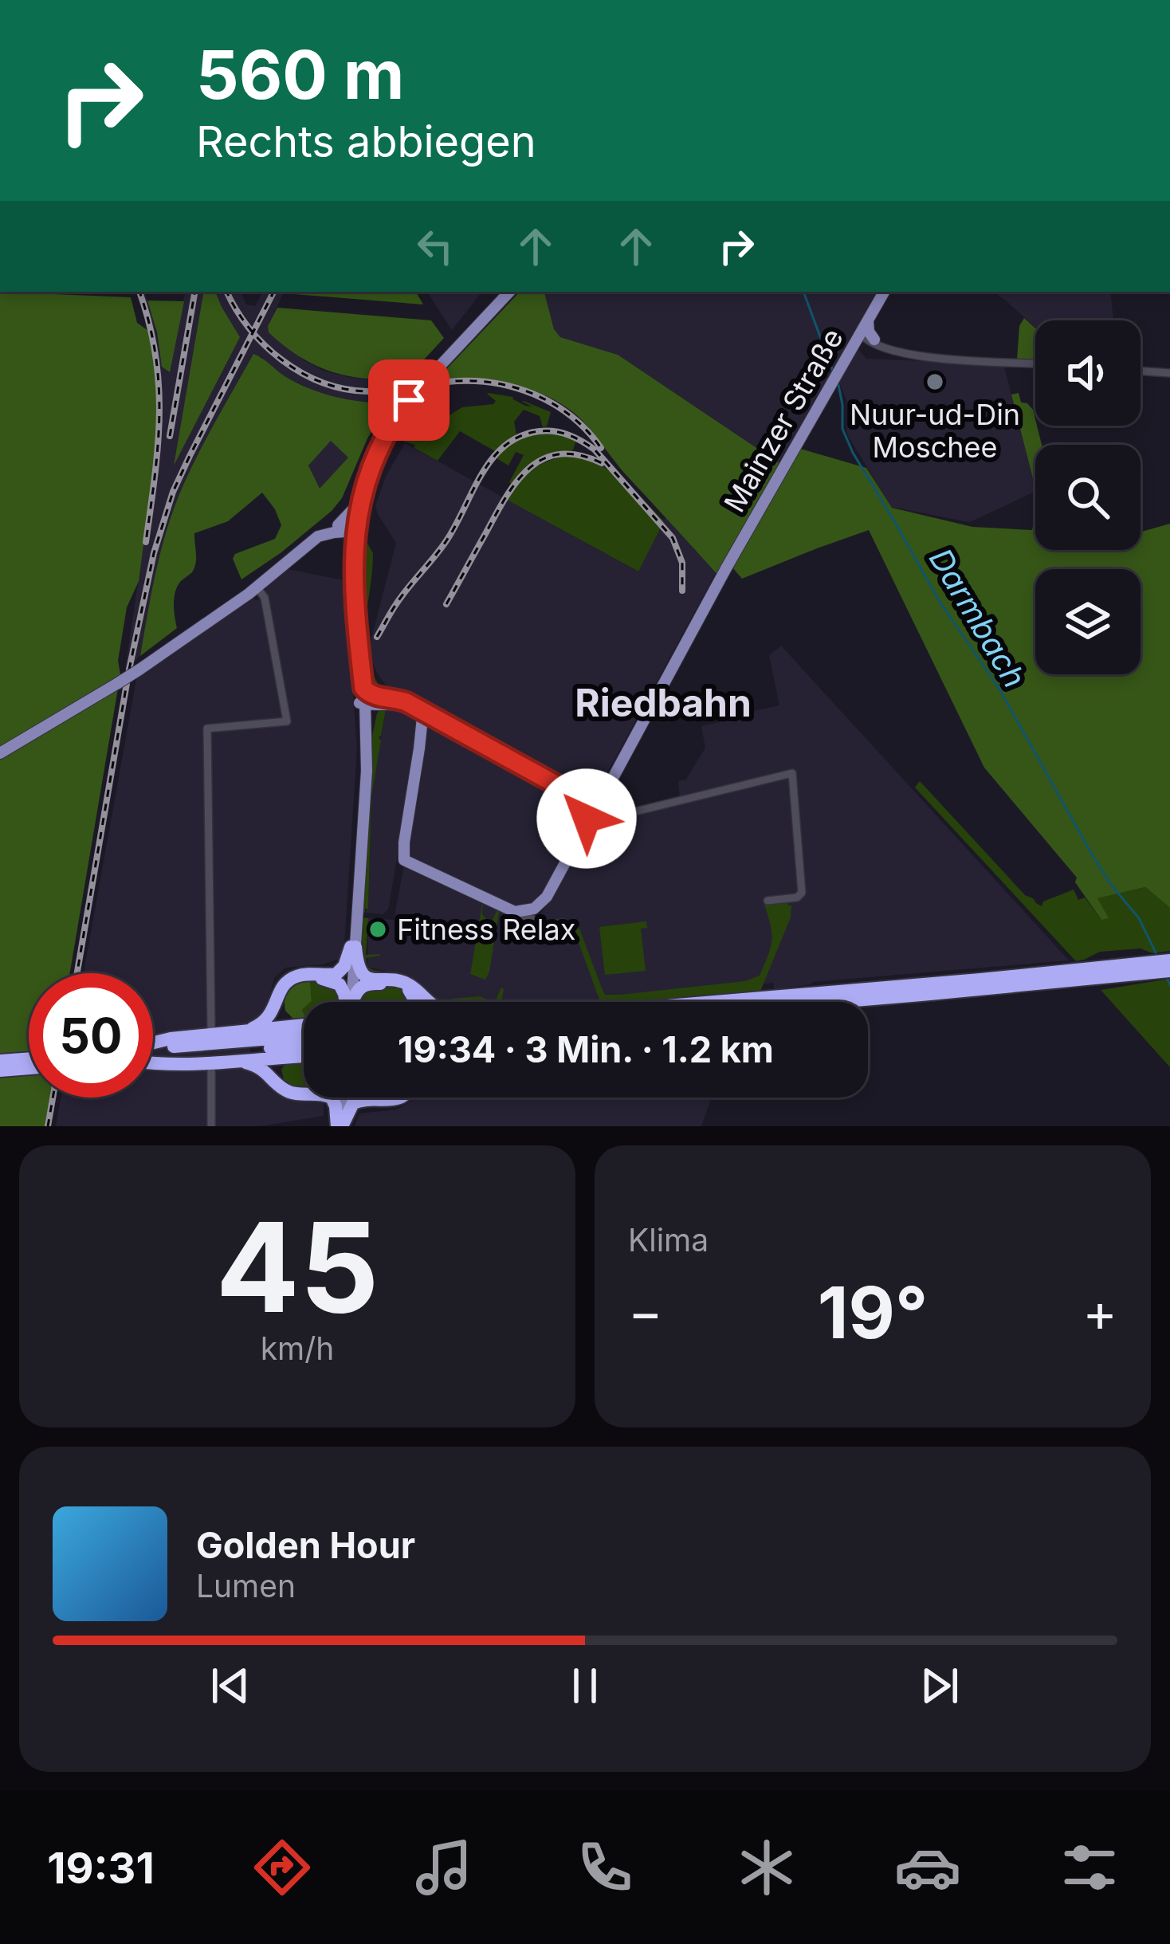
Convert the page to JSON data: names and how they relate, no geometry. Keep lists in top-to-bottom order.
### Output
{
  "streets": {
    "main road": ["Mainzer Straße"]
  },
  "districts": ["Riedbahn"],
  "water": ["Darmbach"],
  "places": ["Nuur-ud-Din Moschee", "Fitness Relax"],
  "page": {
    "turn": ["560 m", "Rechts abbiegen"],
    "limit": "50",
    "trip": "19:34 · 3 Min. · 1.2 km",
    "tile": [
      ["45", "km/h"],
      "Klima"
    ],
    "heat": ["−", "19°", "+"],
    "song": ["Golden Hour", "Lumen"],
    "tabs": "19:31"
  }
}
